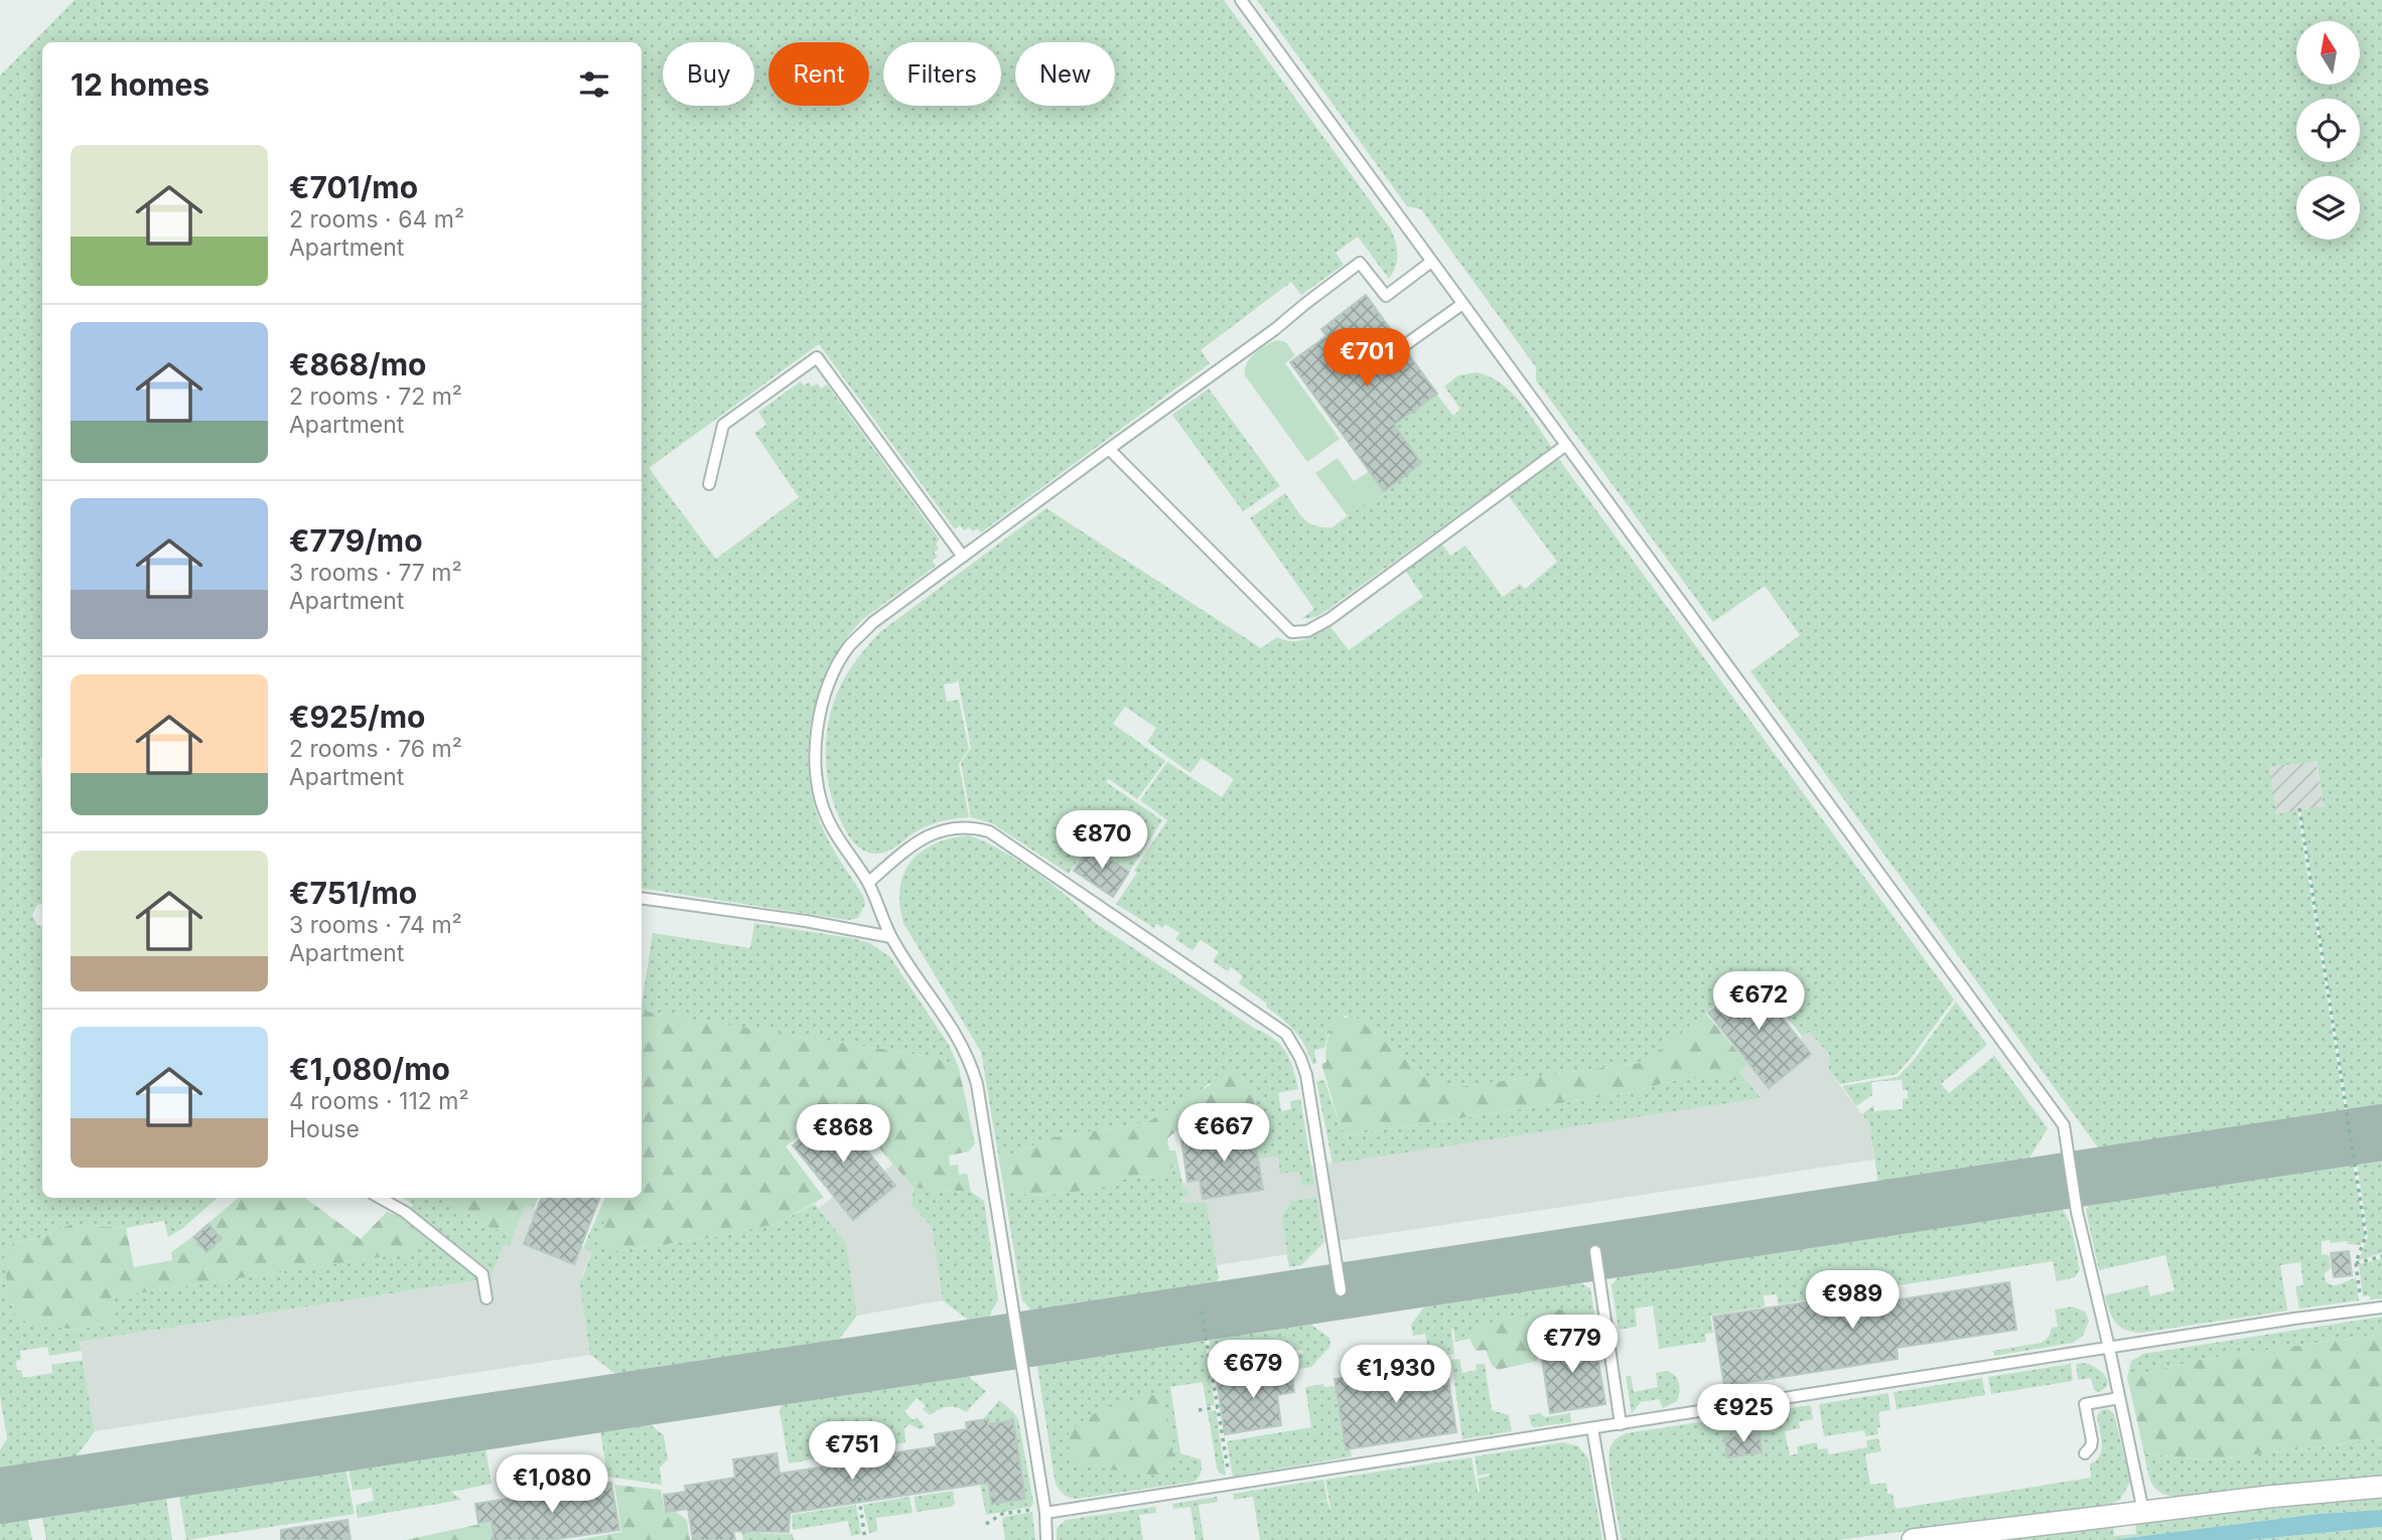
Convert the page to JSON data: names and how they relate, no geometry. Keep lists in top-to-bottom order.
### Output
{
  "north": "top",
  "page": {
    "chip": [
      "Buy",
      "Rent",
      "Filters",
      "New"
    ],
    "heading": "12 homes",
    "list": [
      {
        "name": "€701/mo",
        "note": "2 rooms · 64 m² · Apartment"
      },
      {
        "name": "€868/mo",
        "note": "2 rooms · 72 m² · Apartment"
      },
      {
        "name": "€779/mo",
        "note": "3 rooms · 77 m² · Apartment"
      },
      {
        "name": "€925/mo",
        "note": "2 rooms · 76 m² · Apartment"
      },
      {
        "name": "€751/mo",
        "note": "3 rooms · 74 m² · Apartment"
      },
      {
        "name": "€1,080/mo",
        "note": "4 rooms · 112 m² · House"
      }
    ],
    "price": [
      "€701",
      "€870",
      "€672",
      "€667",
      "€868",
      "€989",
      "€779",
      "€679",
      "€1,930",
      "€925",
      "€751",
      "€1,080"
    ]
  }
}
